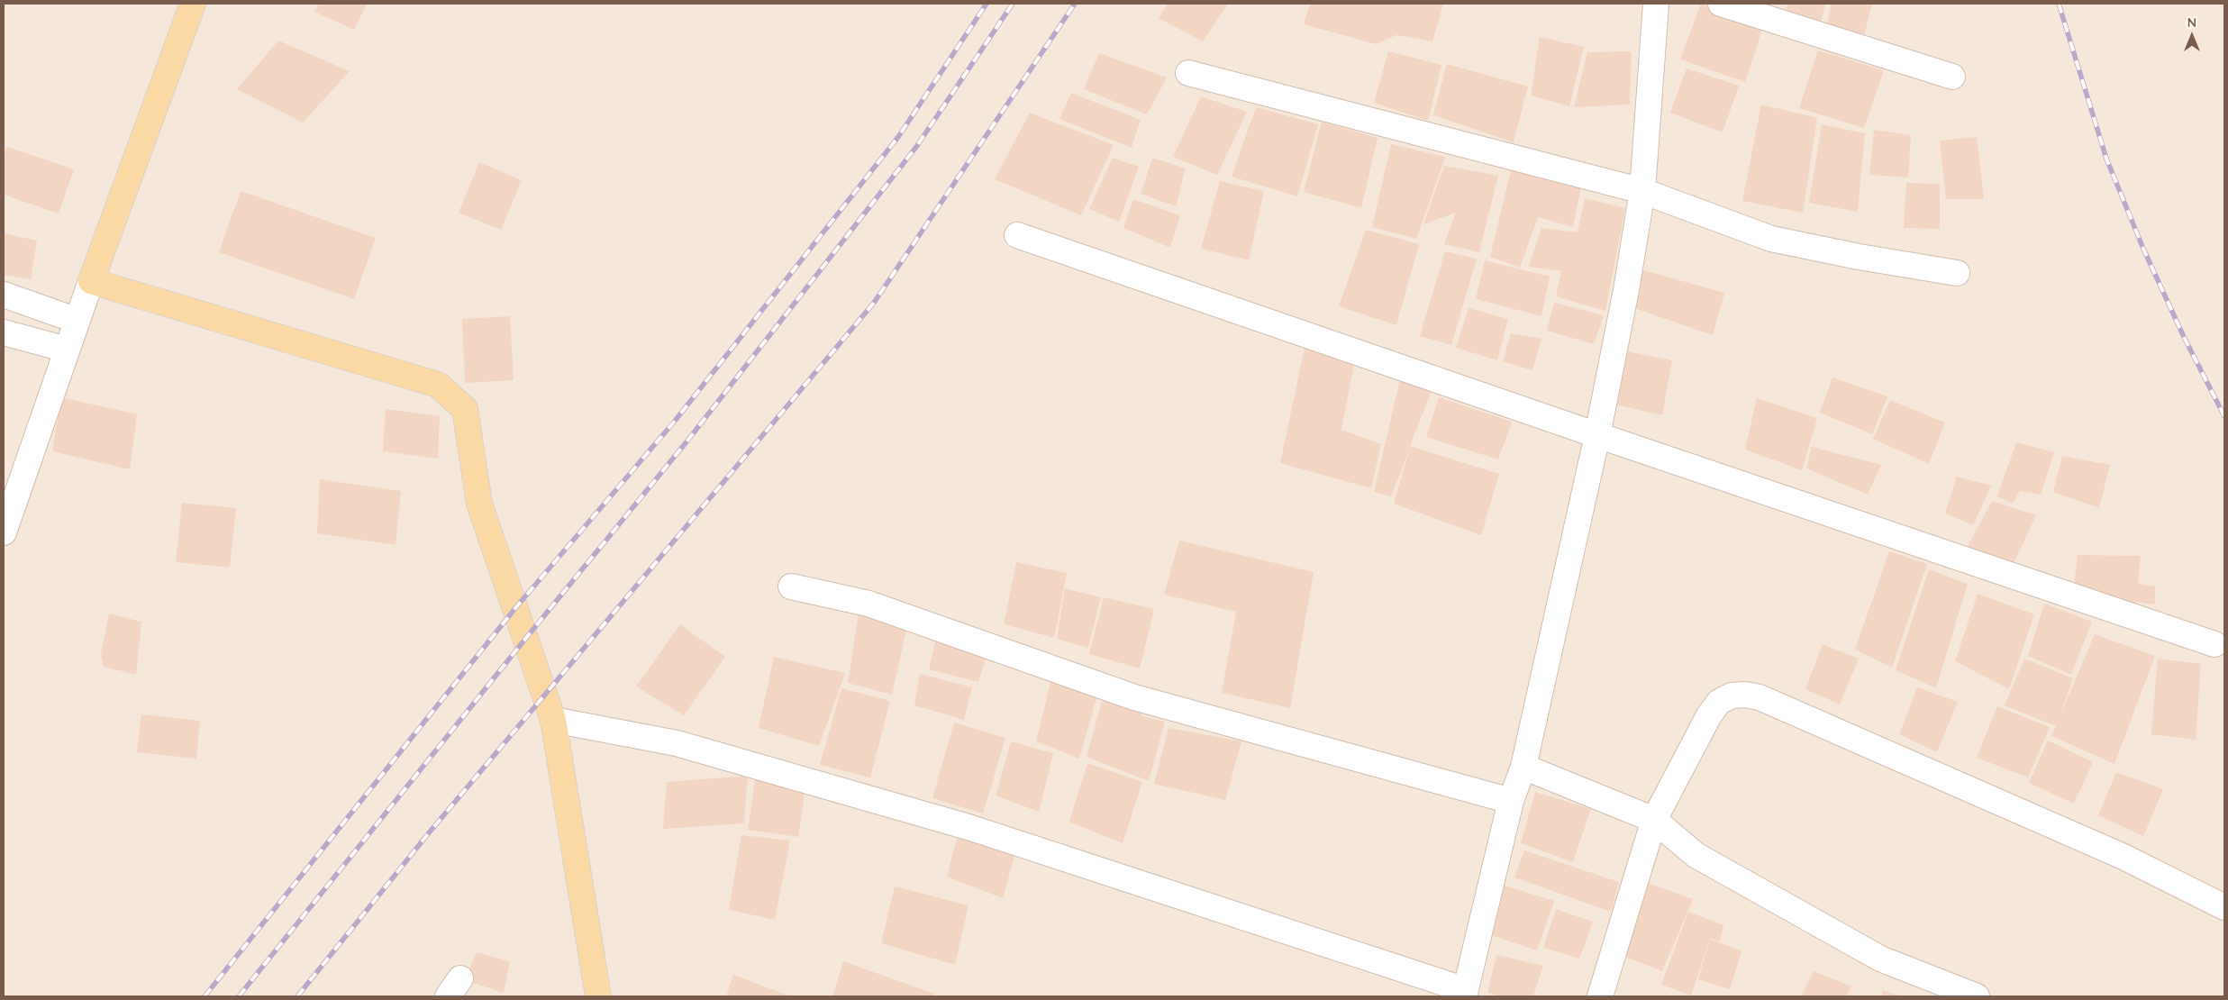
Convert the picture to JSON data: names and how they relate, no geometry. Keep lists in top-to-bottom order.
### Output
{
  "north": "top"
}
